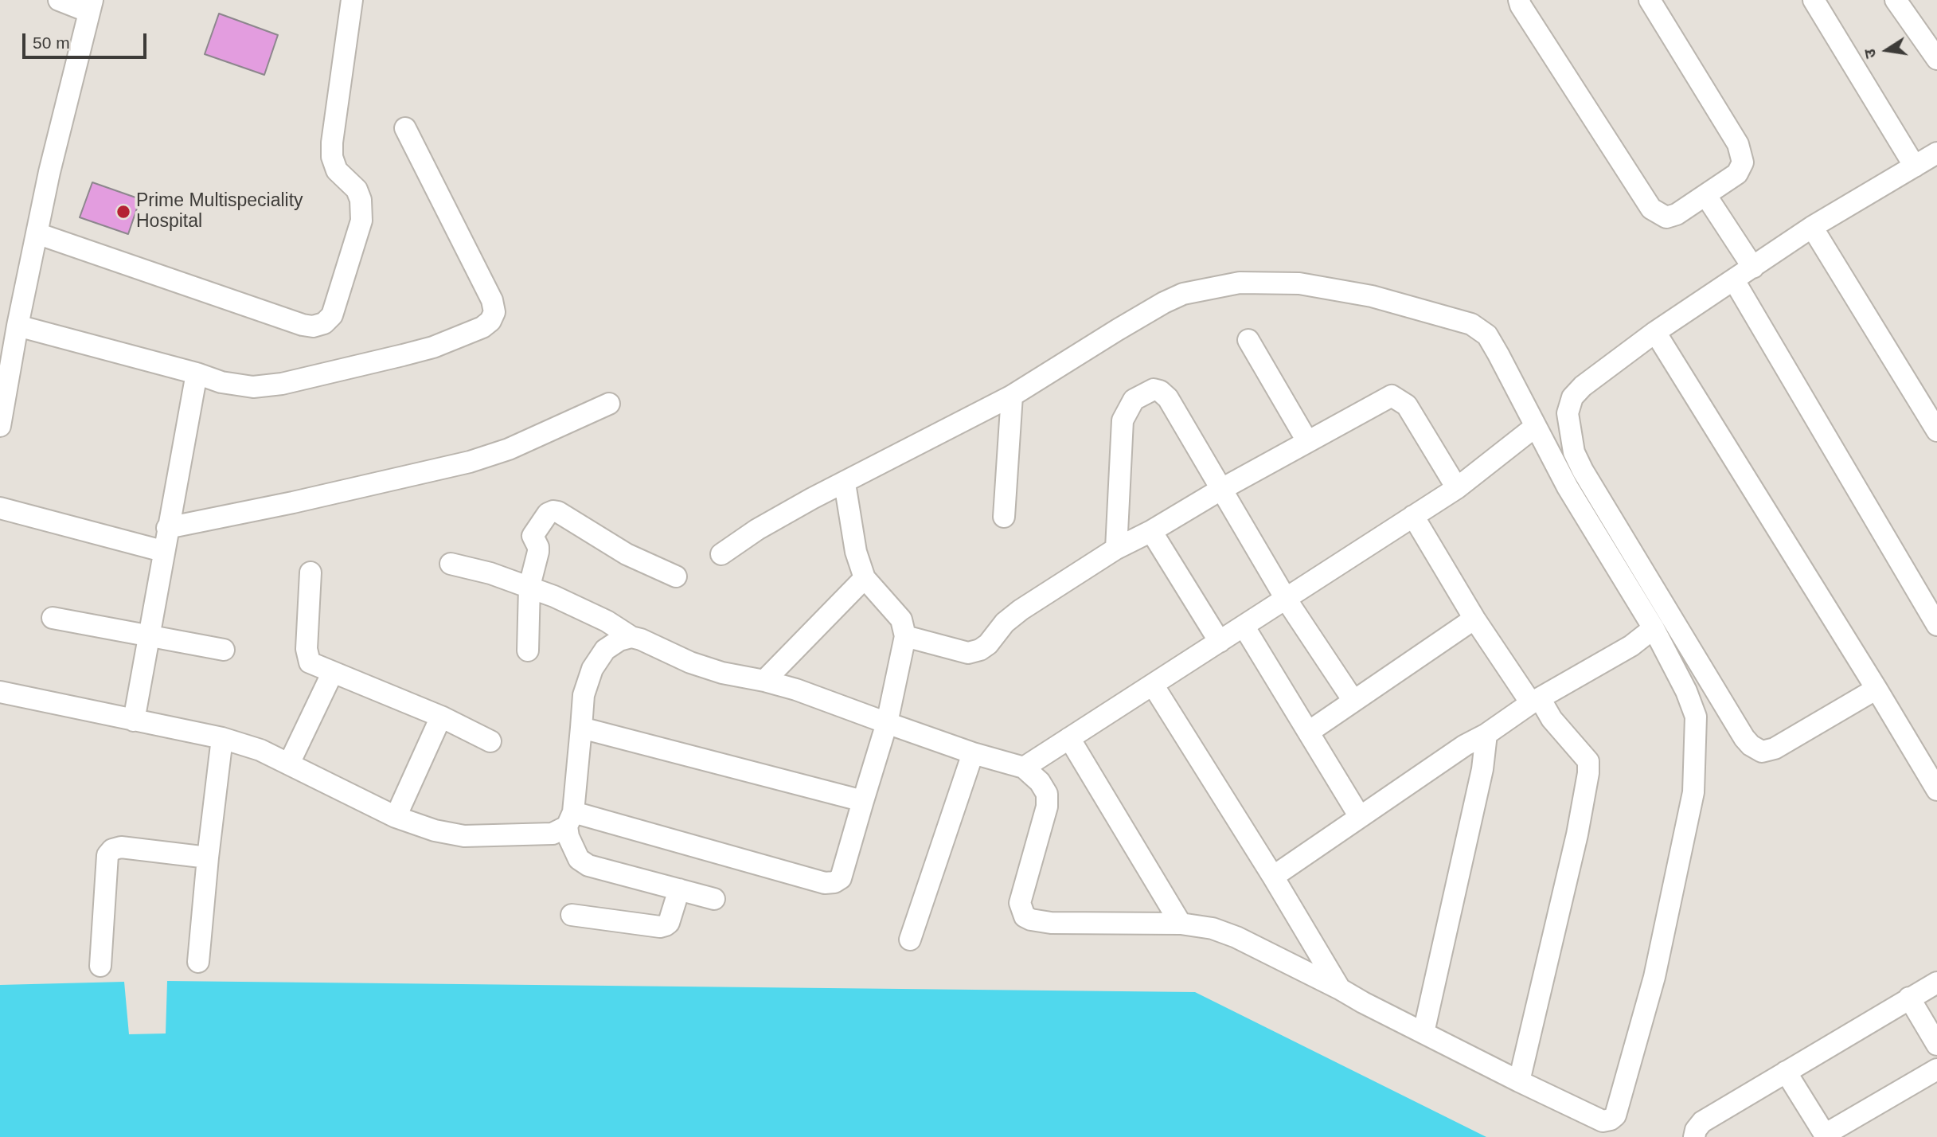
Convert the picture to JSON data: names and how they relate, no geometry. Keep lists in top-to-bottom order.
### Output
{
  "places": ["Prime Multispeciality Hospital"],
  "scale_bar": "50 m",
  "north": "left"
}
